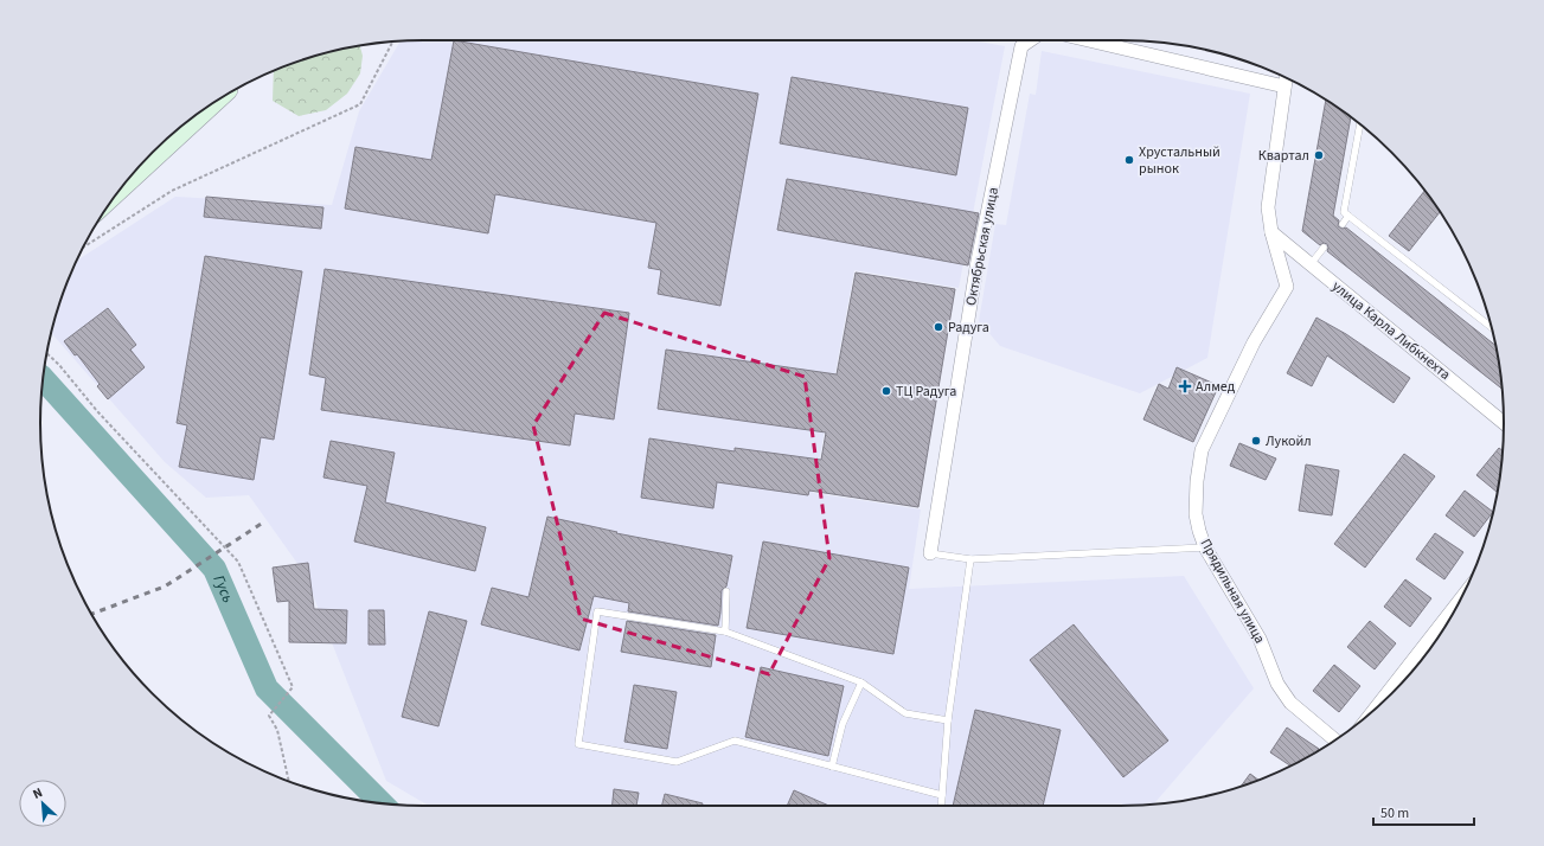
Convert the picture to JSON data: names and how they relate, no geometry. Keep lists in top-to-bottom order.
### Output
{
  "streets": {
    "street": ["Октябрьская улица", "улица Карла Либкнехта", "Прядильная улица"]
  },
  "crossings": [
    ["улица Карла Либкнехта", "Прядильная улица"]
  ],
  "water": ["Гусь"],
  "places": {
    "other": [
      "Квартал",
      "Хрустальный рынок",
      "Радуга",
      "ТЦ Радуга",
      "Лукойл"
    ],
    "health": ["Алмед"]
  },
  "scale_bar": "50 m",
  "north": "top left"
}
